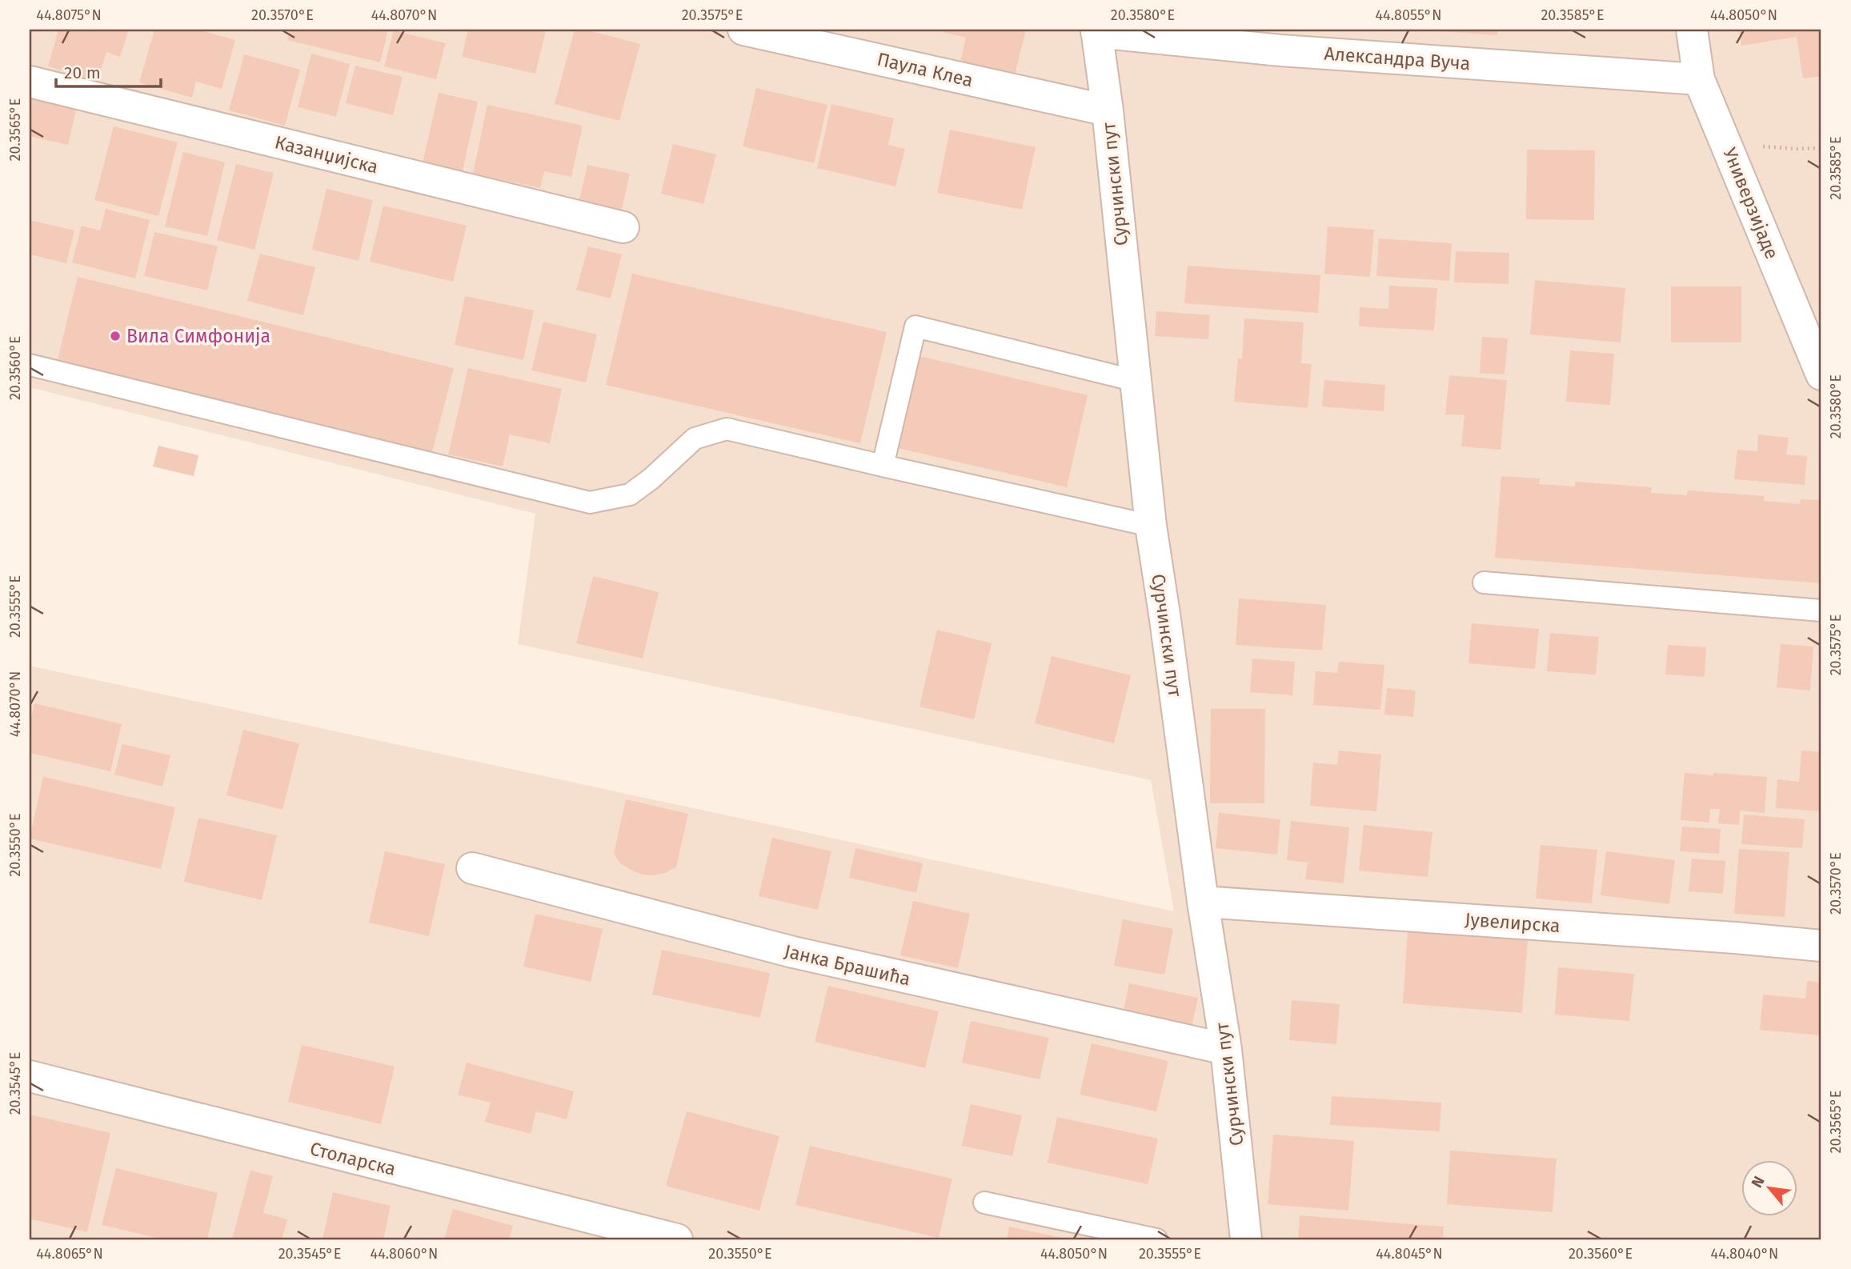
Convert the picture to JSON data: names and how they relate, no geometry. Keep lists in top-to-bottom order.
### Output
{
  "streets": {
    "street": [
      "Александра Вуча",
      "Паула Клеа",
      "Казанџијска",
      "Сурчински пут",
      "Универзијаде",
      "Јувелирска",
      "Јанка Брашића",
      "Столарска"
    ]
  },
  "crossings": [
    ["Александра Вуча", "Сурчински пут"],
    ["Александра Вуча", "Универзијаде"],
    ["Паула Клеа", "Сурчински пут"],
    ["Сурчински пут", "Јувелирска"],
    ["Сурчински пут", "Јанка Брашића"]
  ],
  "places": ["Вила Симфонија"],
  "scale_bar": "20 m",
  "north": "top left",
  "coordinates": [
    "44.8075°N",
    "20.3570°E",
    "44.8070°N",
    "20.3575°E",
    "20.3580°E",
    "44.8055°N",
    "20.3585°E",
    "44.8050°N",
    "20.3565°E",
    "20.3560°E",
    "20.3555°E",
    "20.3550°E",
    "20.3545°E",
    "44.8065°N",
    "44.8060°N",
    "44.8045°N",
    "44.8040°N"
  ]
}
